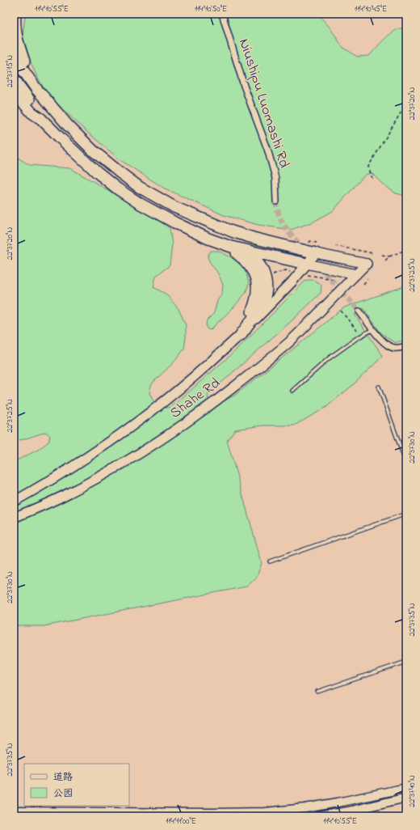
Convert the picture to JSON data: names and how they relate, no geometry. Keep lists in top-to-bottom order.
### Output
{
  "streets": {
    "main road": ["Shahe Rd"],
    "street": ["Niushipu Luomashi Rd"]
  },
  "legend": ["道路", "公园"],
  "coordinates": [
    "114°10'55\"E",
    "114°10'50\"E",
    "114°10'45\"E",
    "22°37'15\"N",
    "22°37'20\"N",
    "22°37'25\"N",
    "22°37'30\"N",
    "22°37'35\"N",
    "22°37'40\"N",
    "114°11'00\"E"
  ]
}
